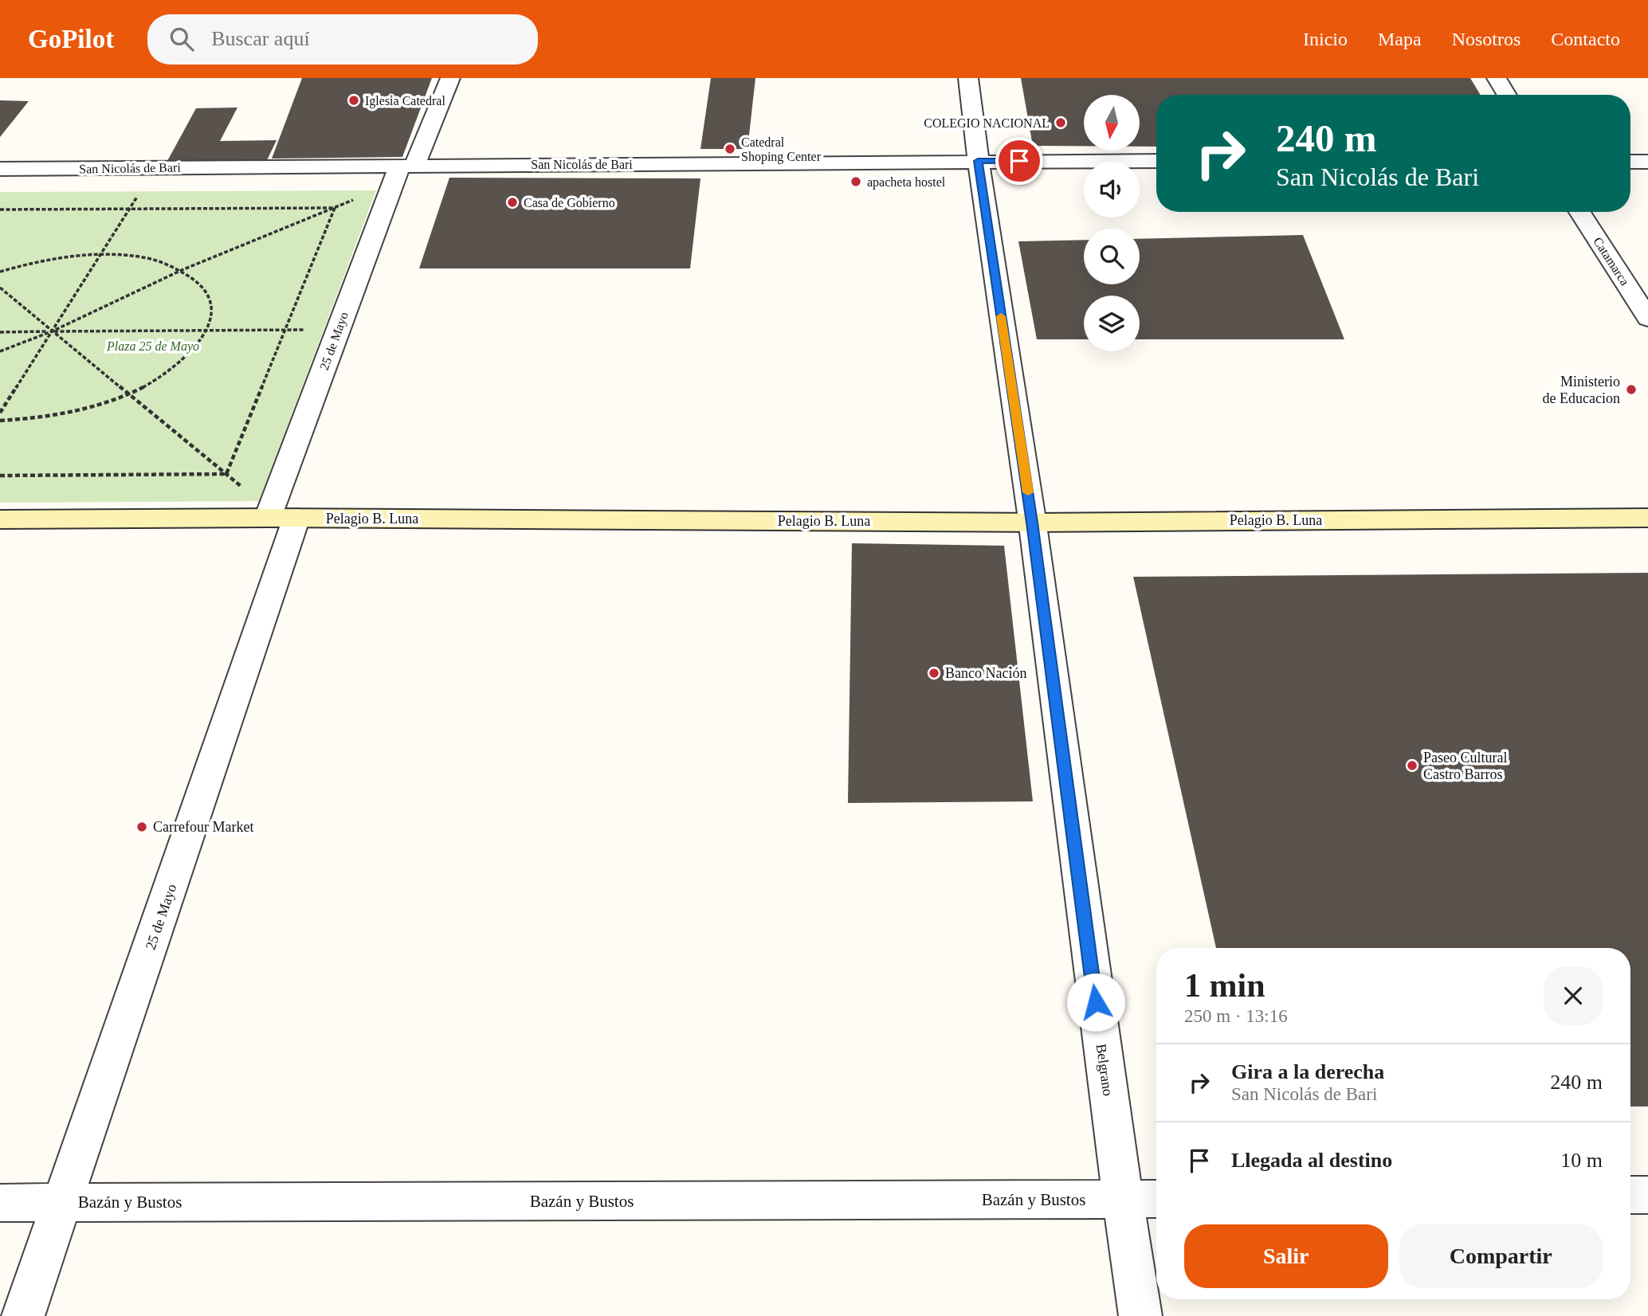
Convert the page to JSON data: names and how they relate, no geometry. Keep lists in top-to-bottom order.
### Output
{
  "streets": {
    "street": [
      "San Nicolás de Bari",
      "Catamarca",
      "25 de Mayo",
      "Pelagio B. Luna",
      "Belgrano",
      "Bazán y Bustos"
    ]
  },
  "crossings": [
    ["San Nicolás de Bari", "25 de Mayo"],
    ["San Nicolás de Bari", "Belgrano"],
    ["25 de Mayo", "Pelagio B. Luna"],
    ["25 de Mayo", "Bazán y Bustos"],
    ["Pelagio B. Luna", "Belgrano"],
    ["Belgrano", "Bazán y Bustos"]
  ],
  "parks": ["Plaza 25 de Mayo"],
  "places": [
    "Iglesia Catedral",
    "COLEGIO NACIONAL",
    "Catedral Shoping Center",
    "apacheta hostel",
    "Casa de Gobierno",
    "Ministerio de Educacion",
    "Banco Nación",
    "Paseo Cultural Castro Barros",
    "Carrefour Market"
  ],
  "north": "bottom",
  "page": {
    "header": "GoPilot",
    "search": "Buscar aquí",
    "nav": [
      "Inicio",
      "Mapa",
      "Nosotros",
      "Contacto"
    ],
    "turn": ["240 m", "San Nicolás de Bari"],
    "heading": ["1 min", "250 m · 13:16"],
    "list": [
      {
        "name": "Gira a la derecha",
        "note": "San Nicolás de Bari",
        "value": "240 m"
      },
      {
        "name": "Llegada al destino",
        "value": "10 m"
      }
    ],
    "buttons": ["Salir", "Compartir"]
  }
}
